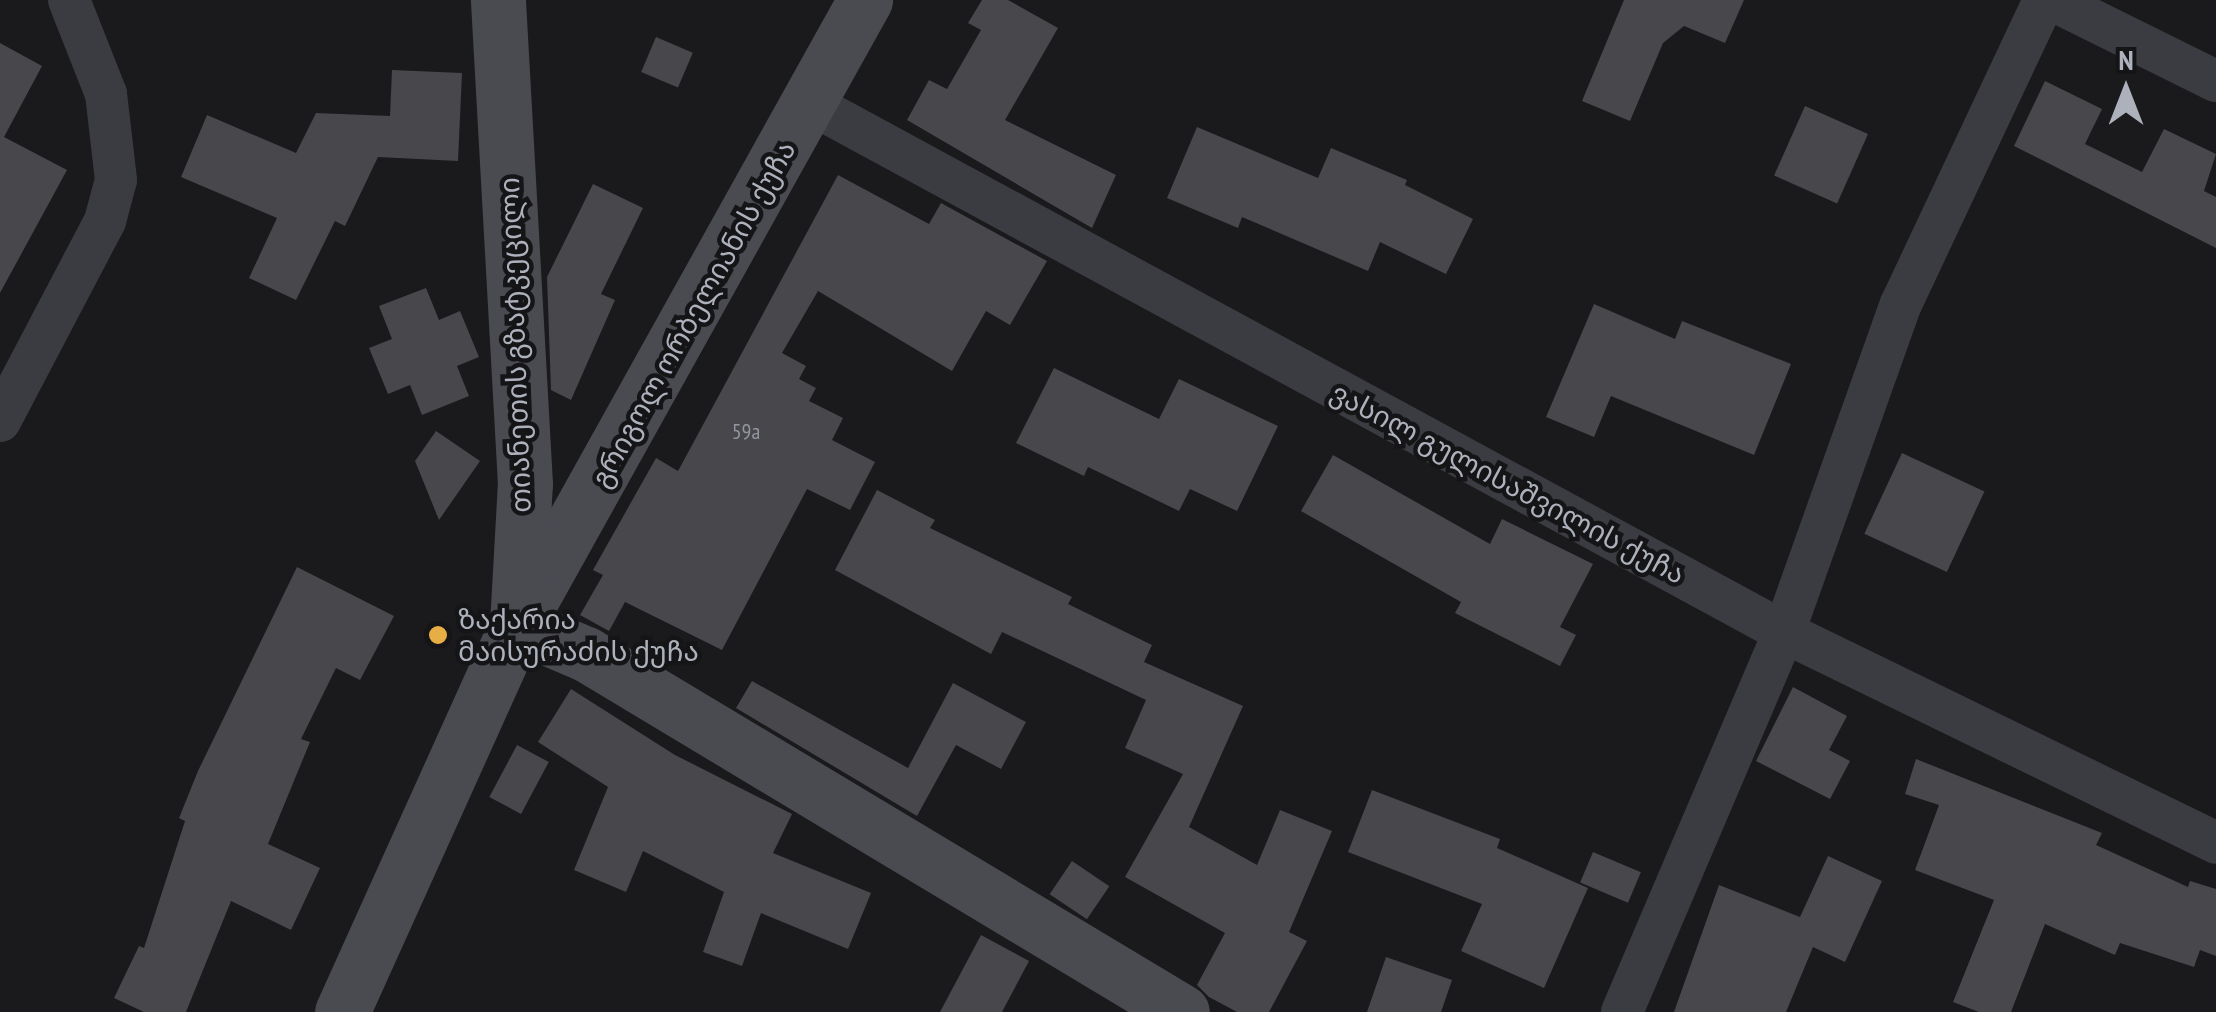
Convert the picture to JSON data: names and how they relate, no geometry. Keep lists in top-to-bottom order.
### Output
{
  "streets": {
    "street": ["გრიგოლ ორბელიანის ქუჩა", "თიანეთის გზატკეცილი", "ვასილ გულისაშვილის ქუჩა"]
  },
  "crossings": [
    ["გრიგოლ ორბელიანის ქუჩა", "თიანეთის გზატკეცილი"],
    ["გრიგოლ ორბელიანის ქუჩა", "ვასილ გულისაშვილის ქუჩა"]
  ],
  "places": ["ზაქარია მაისურაძის ქუჩა"],
  "house_numbers": ["59a"],
  "north": "top"
}
